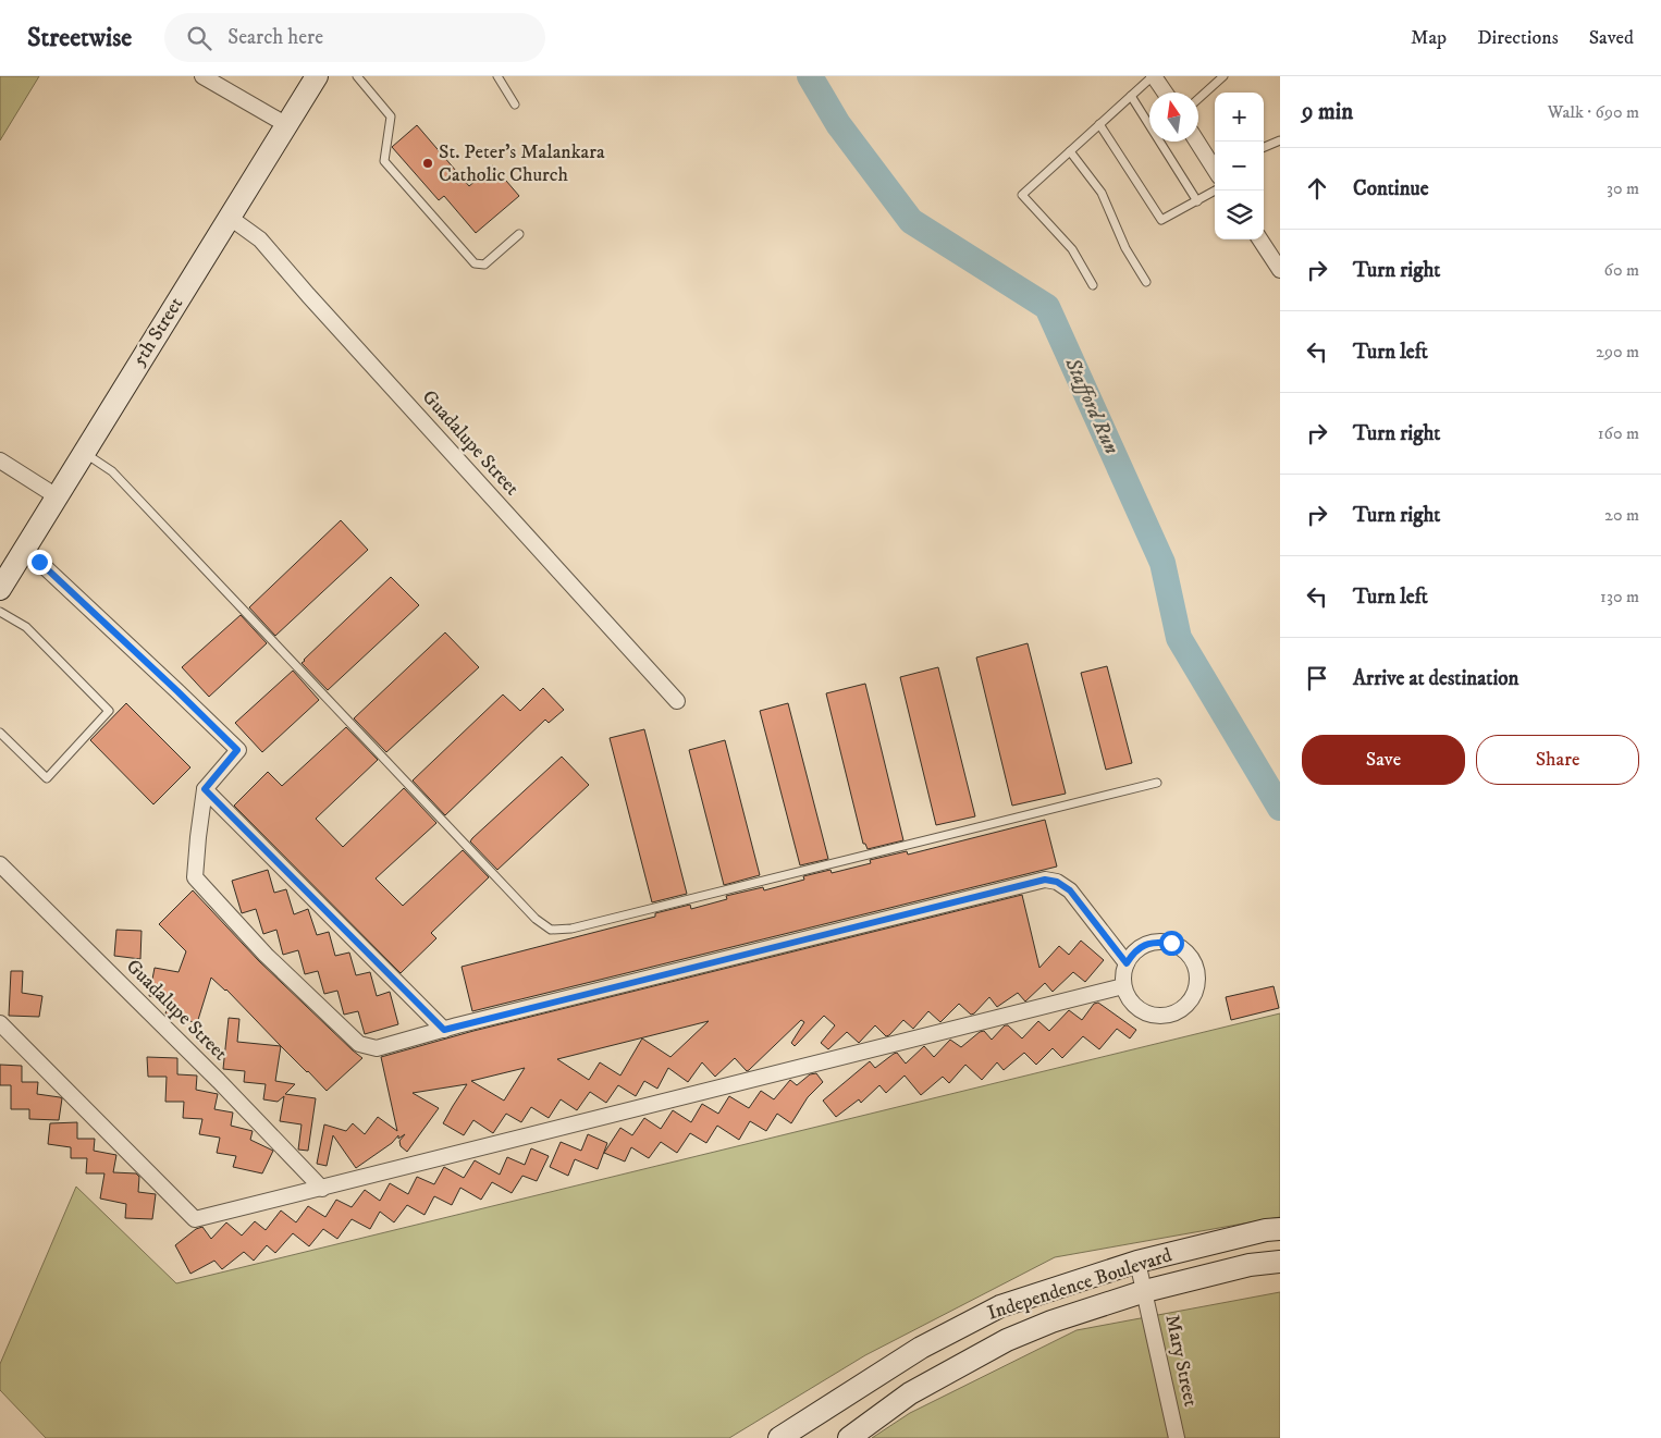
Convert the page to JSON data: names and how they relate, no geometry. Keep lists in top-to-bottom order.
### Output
{
  "streets": {
    "main road": ["5th Street", "Independence Boulevard"],
    "street": ["Guadalupe Street", "Mary Street"]
  },
  "crossings": [
    ["5th Street", "Guadalupe Street"],
    ["Independence Boulevard", "Mary Street"]
  ],
  "water": ["Stafford Run"],
  "places": ["St. Peter's Malankara Catholic Church"],
  "north": "top",
  "page": {
    "header": "Streetwise",
    "search": "Search here",
    "nav": ["Map", "Directions", "Saved"],
    "heading": ["9 min", "Walk · 690 m"],
    "map_buttons": ["+", "−"],
    "list": [
      ["Continue", "30 m"],
      ["Turn right", "60 m"],
      ["Turn left", "290 m"],
      ["Turn right", "160 m"],
      ["Turn right", "20 m"],
      ["Turn left", "130 m"],
      "Arrive at destination"
    ],
    "buttons": ["Save", "Share"]
  }
}
